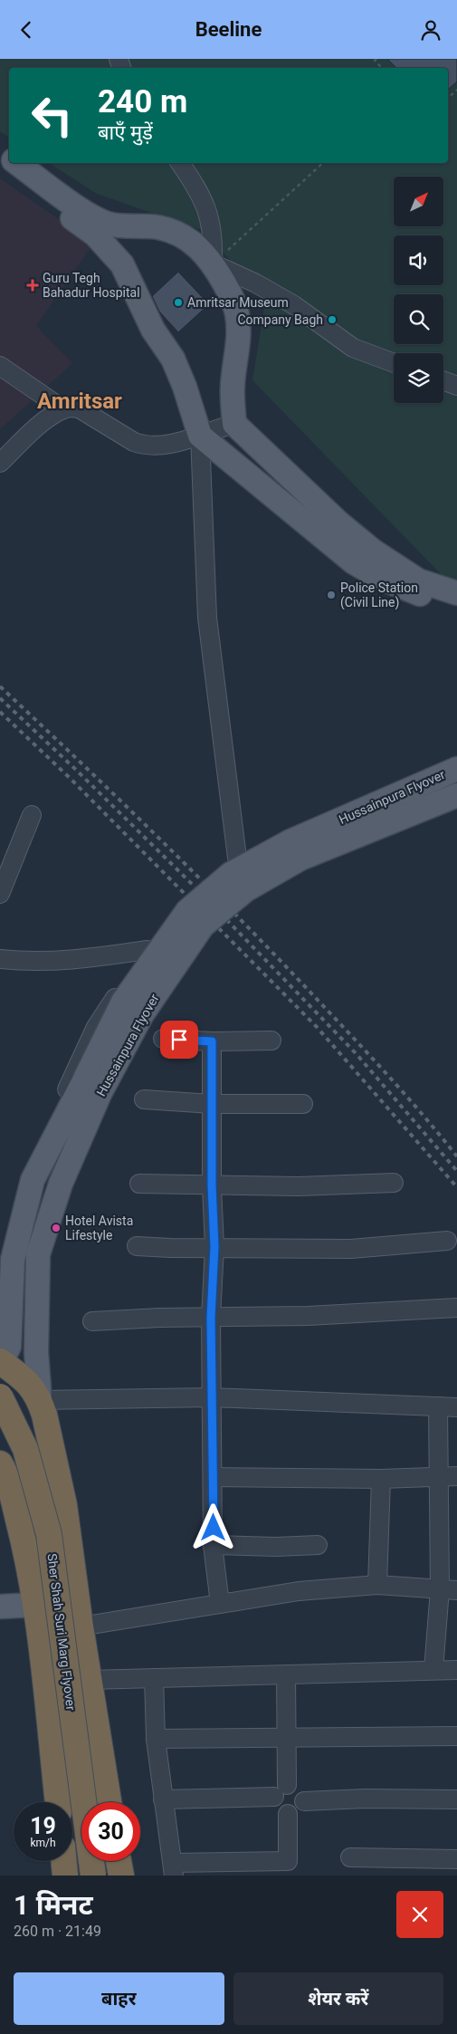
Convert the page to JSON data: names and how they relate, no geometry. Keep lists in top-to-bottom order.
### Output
{
  "streets": {
    "highway": ["Sher Shah Suri Marg Flyover"],
    "main road": ["Hussainpura Flyover"]
  },
  "districts": ["Amritsar"],
  "places": {
    "health": ["Guru Tegh Bahadur Hospital"],
    "other": [
      "Amritsar Museum",
      "Company Bagh",
      "Police Station (Civil Line)",
      "Hotel Avista Lifestyle"
    ]
  },
  "north": "top right",
  "page": {
    "header": "Beeline",
    "turn": ["240 m", "बाएँ मुड़ें"],
    "speed": "19 km/h",
    "limit": "30",
    "heading": ["1 मिनट", "260 m · 21:49"],
    "buttons": ["बाहर", "शेयर करें"]
  }
}
